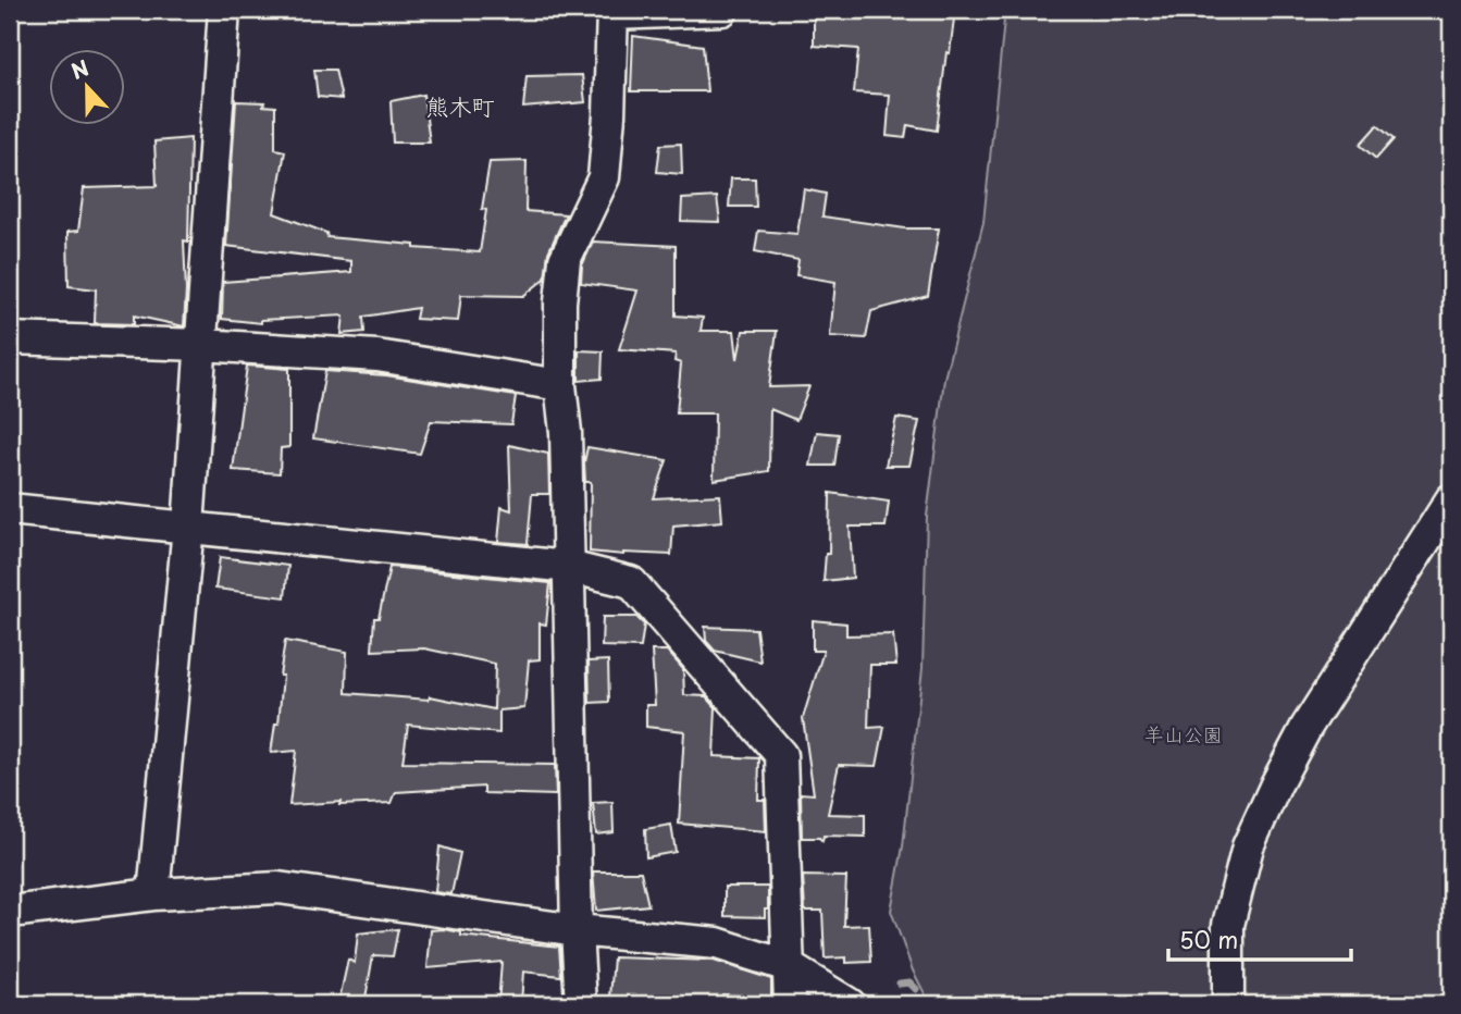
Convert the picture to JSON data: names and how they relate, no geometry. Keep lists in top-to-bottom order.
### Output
{
  "districts": ["熊木町"],
  "parks": ["羊山公園"],
  "scale_bar": "50 m",
  "north": "top"
}
